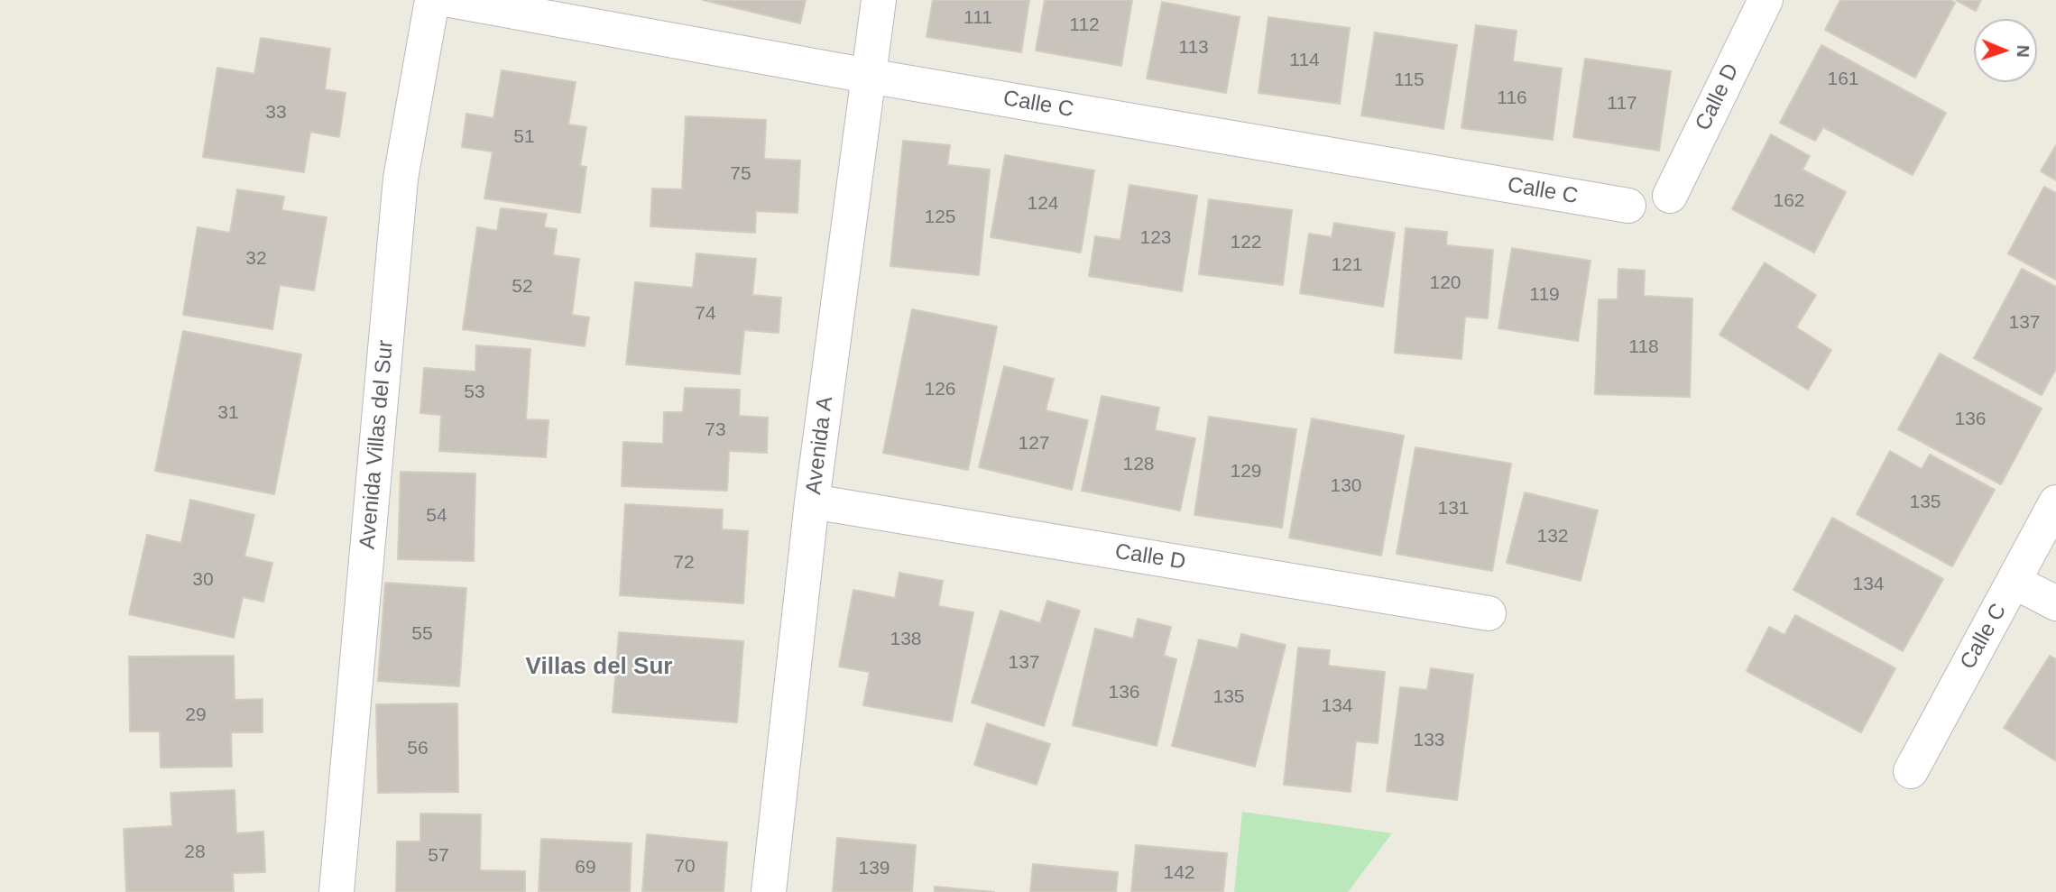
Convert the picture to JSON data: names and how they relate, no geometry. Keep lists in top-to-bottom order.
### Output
{
  "streets": {
    "street": [
      "Calle D",
      "Calle C",
      "Avenida Villas del Sur",
      "Avenida A"
    ]
  },
  "crossings": [
    ["Calle D", "Avenida A"],
    ["Calle C", "Avenida A"]
  ],
  "districts": ["Villas del Sur"],
  "house_numbers": [
    "111",
    "112",
    "113",
    "114",
    "161",
    "115",
    "116",
    "117",
    "33",
    "51",
    "75",
    "162",
    "124",
    "125",
    "123",
    "122",
    "32",
    "121",
    "120",
    "52",
    "119",
    "74",
    "137",
    "118",
    "126",
    "53",
    "31",
    "136",
    "73",
    "127",
    "128",
    "129",
    "130",
    "135",
    "131",
    "54",
    "132",
    "72",
    "30",
    "134",
    "55",
    "138",
    "137",
    "136",
    "135",
    "134",
    "29",
    "133",
    "56",
    "28",
    "57",
    "70",
    "69",
    "139",
    "142"
  ],
  "north": "right"
}
